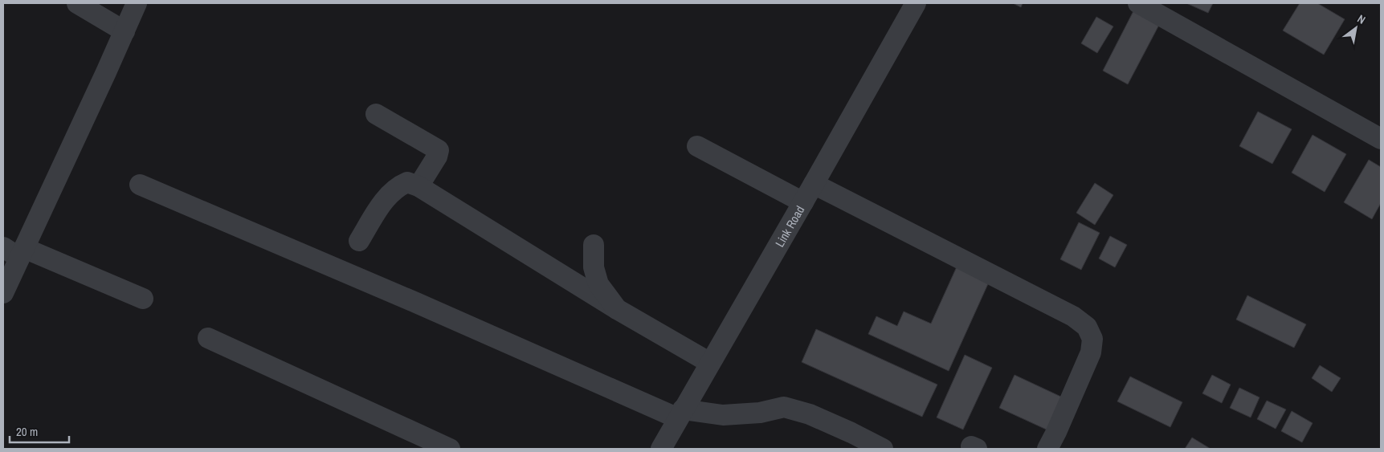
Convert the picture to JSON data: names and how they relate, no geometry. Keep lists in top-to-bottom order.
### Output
{
  "streets": {
    "street": ["Link Road"]
  },
  "scale_bar": "20 m",
  "north": "top right"
}
